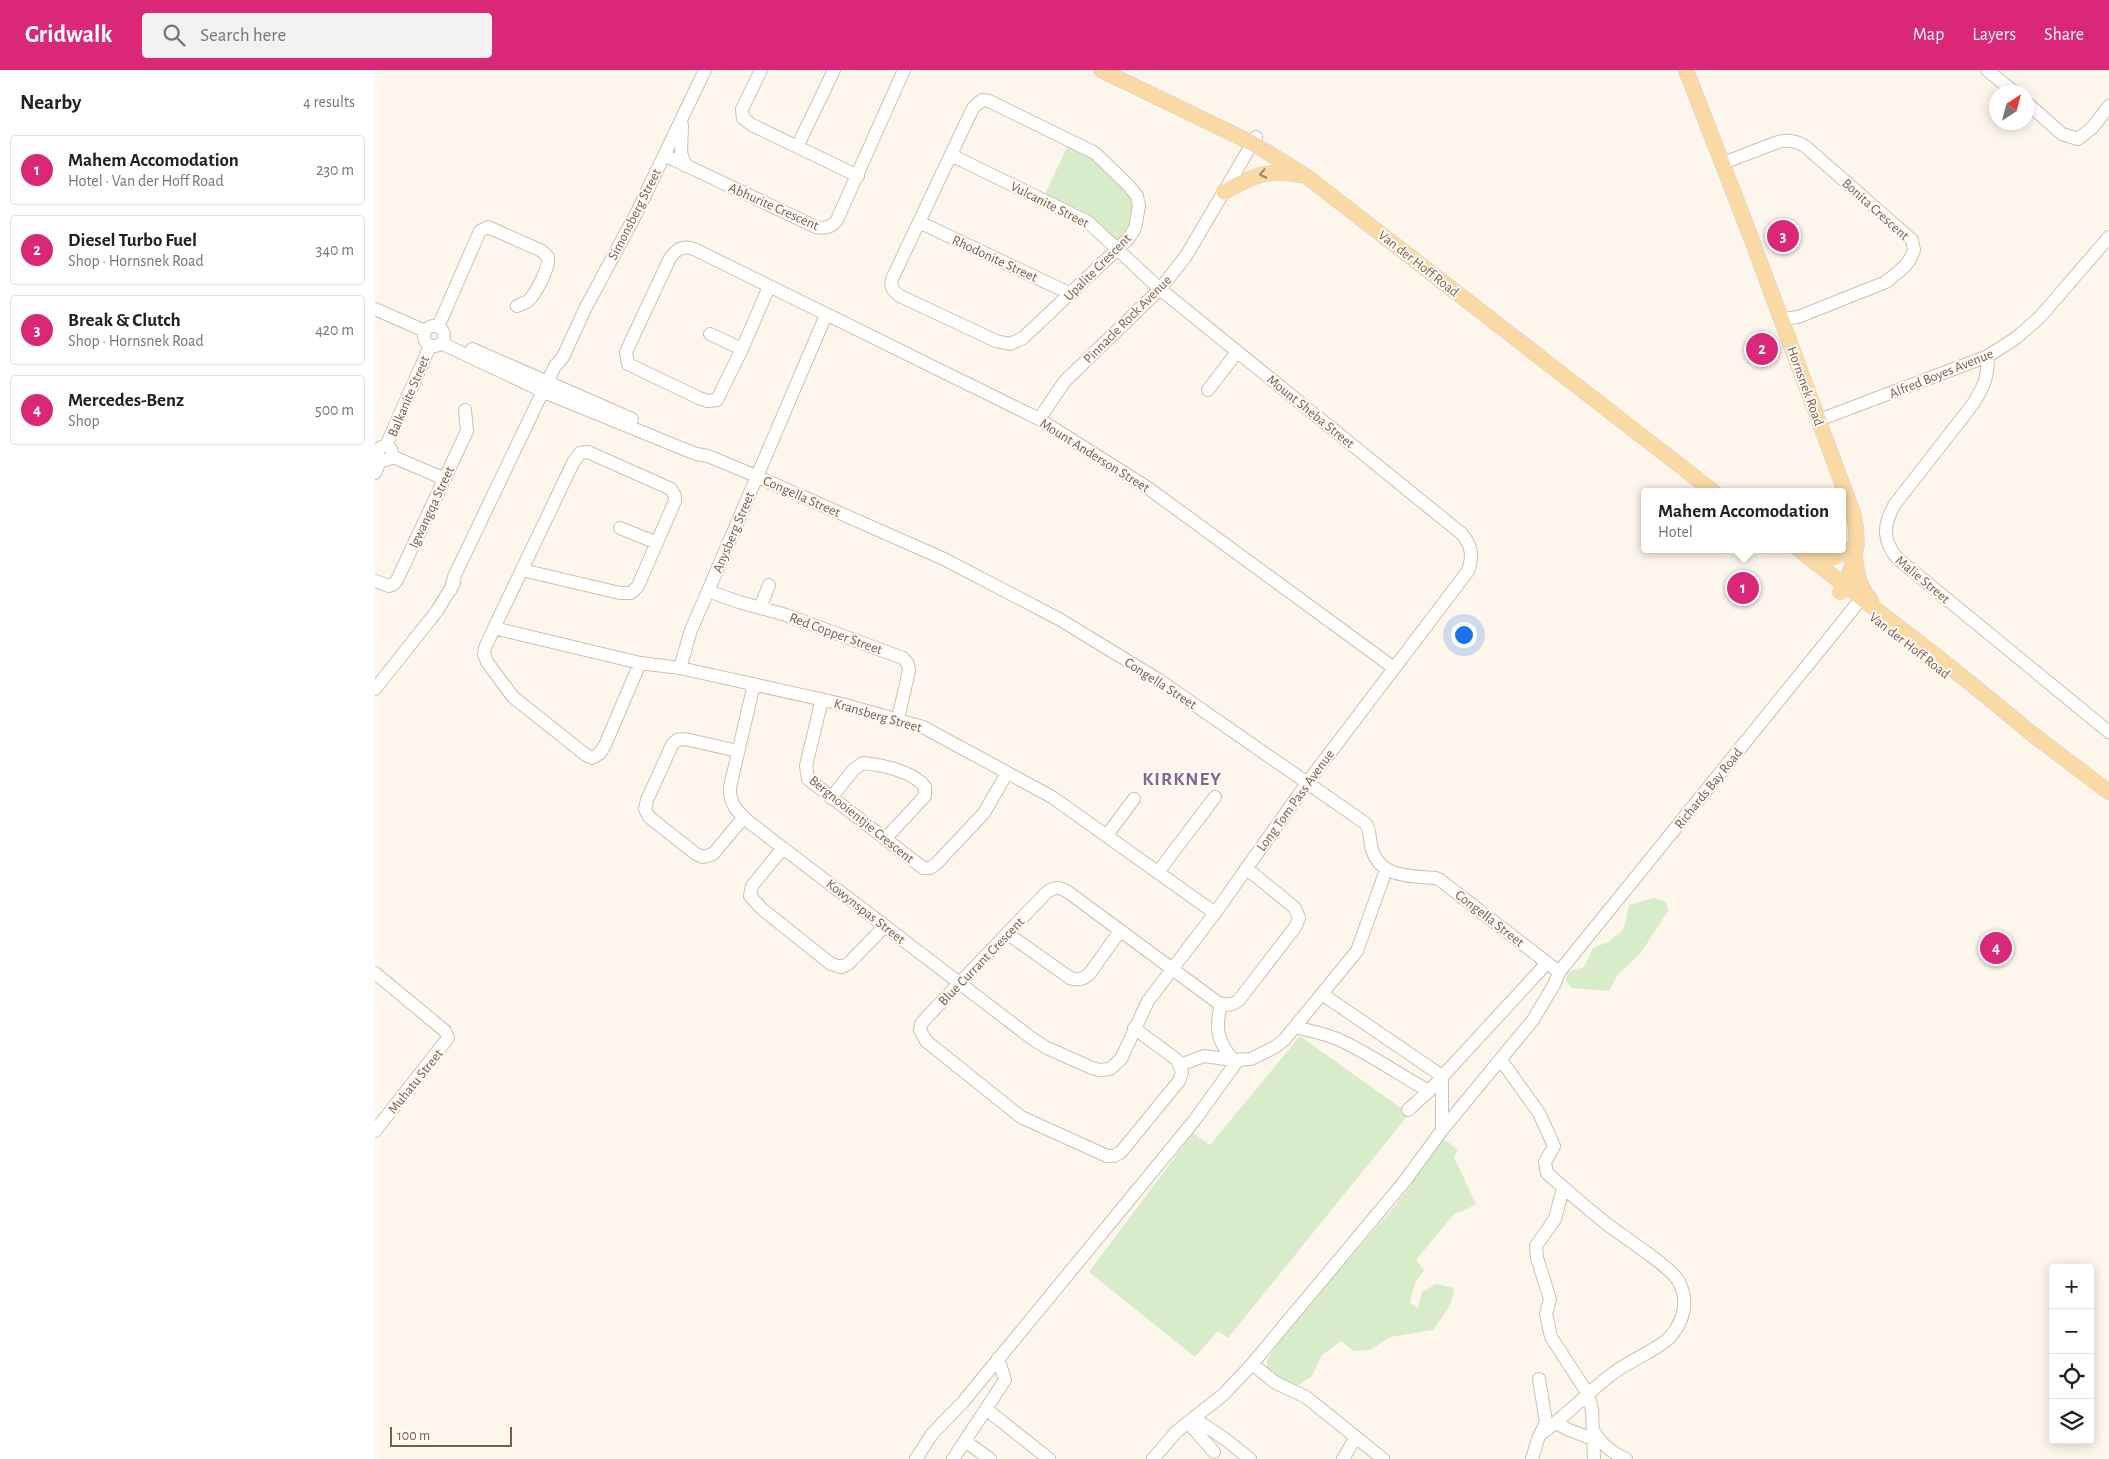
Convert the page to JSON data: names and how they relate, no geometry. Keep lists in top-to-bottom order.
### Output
{
  "streets": {
    "main road": ["Van der Hoff Road", "Hornsnek Road"],
    "street": [
      "Vulcanite Street",
      "Abhurite Crescent",
      "Bonita Crescent",
      "Simonsberg Street",
      "Rhodonite Street",
      "Upalite Crescent",
      "Pinnacle Rock Avenue",
      "Alfred Boyes Avenue",
      "Balkanite Street",
      "Mount Sheba Street",
      "Mount Anderson Street",
      "Congella Street",
      "Igwangqa Street",
      "Anysberg Street",
      "Malie Street",
      "Red Copper Street",
      "Kransberg Street",
      "Richards Bay Road",
      "Long Tom Pass Avenue",
      "Bergnooientjie Crescent",
      "Kowynspas Street",
      "Blue Currant Crescent",
      "Muhatu Street"
    ]
  },
  "crossings": [
    ["Vulcanite Street", "Upalite Crescent"],
    ["Vulcanite Street", "Pinnacle Rock Avenue"],
    ["Vulcanite Street", "Mount Sheba Street"],
    ["Abhurite Crescent", "Simonsberg Street"],
    ["Bonita Crescent", "Hornsnek Road"],
    ["Simonsberg Street", "Congella Street"],
    ["Rhodonite Street", "Upalite Crescent"],
    ["Van der Hoff Road", "Pinnacle Rock Avenue"],
    ["Van der Hoff Road", "Hornsnek Road"],
    ["Van der Hoff Road", "Richards Bay Road"],
    ["Pinnacle Rock Avenue", "Mount Sheba Street"],
    ["Pinnacle Rock Avenue", "Mount Anderson Street"],
    ["Alfred Boyes Avenue", "Hornsnek Road"],
    ["Alfred Boyes Avenue", "Malie Street"],
    ["Balkanite Street", "Congella Street"],
    ["Mount Sheba Street", "Long Tom Pass Avenue"],
    ["Mount Anderson Street", "Anysberg Street"],
    ["Mount Anderson Street", "Long Tom Pass Avenue"],
    ["Congella Street", "Anysberg Street"],
    ["Congella Street", "Richards Bay Road"],
    ["Congella Street", "Long Tom Pass Avenue"],
    ["Anysberg Street", "Red Copper Street"],
    ["Anysberg Street", "Kransberg Street"],
    ["Red Copper Street", "Kransberg Street"],
    ["Kransberg Street", "Long Tom Pass Avenue"],
    ["Kransberg Street", "Bergnooientjie Crescent"],
    ["Kransberg Street", "Kowynspas Street"],
    ["Long Tom Pass Avenue", "Kowynspas Street"],
    ["Long Tom Pass Avenue", "Blue Currant Crescent"],
    ["Kowynspas Street", "Blue Currant Crescent"]
  ],
  "districts": ["KIRKNEY"],
  "scale_bar": "100 m",
  "north": "top right",
  "page": {
    "header": "Gridwalk",
    "search": "Search here",
    "nav": ["Map", "Layers", "Share"],
    "heading": ["Nearby", "4 results"],
    "list": [
      {
        "mark": "1",
        "name": "Mahem Accomodation",
        "note": "Hotel · Van der Hoff Road",
        "value": "230 m"
      },
      {
        "mark": "2",
        "name": "Diesel Turbo Fuel",
        "note": "Shop · Hornsnek Road",
        "value": "340 m"
      },
      {
        "mark": "3",
        "name": "Break & Clutch",
        "note": "Shop · Hornsnek Road",
        "value": "420 m"
      },
      {
        "mark": "4",
        "name": "Mercedes-Benz",
        "note": "Shop",
        "value": "500 m"
      }
    ],
    "pins": [
      "3",
      "2",
      "1",
      "4"
    ],
    "popup": ["Mahem Accomodation", "Hotel"],
    "map_buttons": ["+", "−"],
    "scale": "100 m"
  }
}
